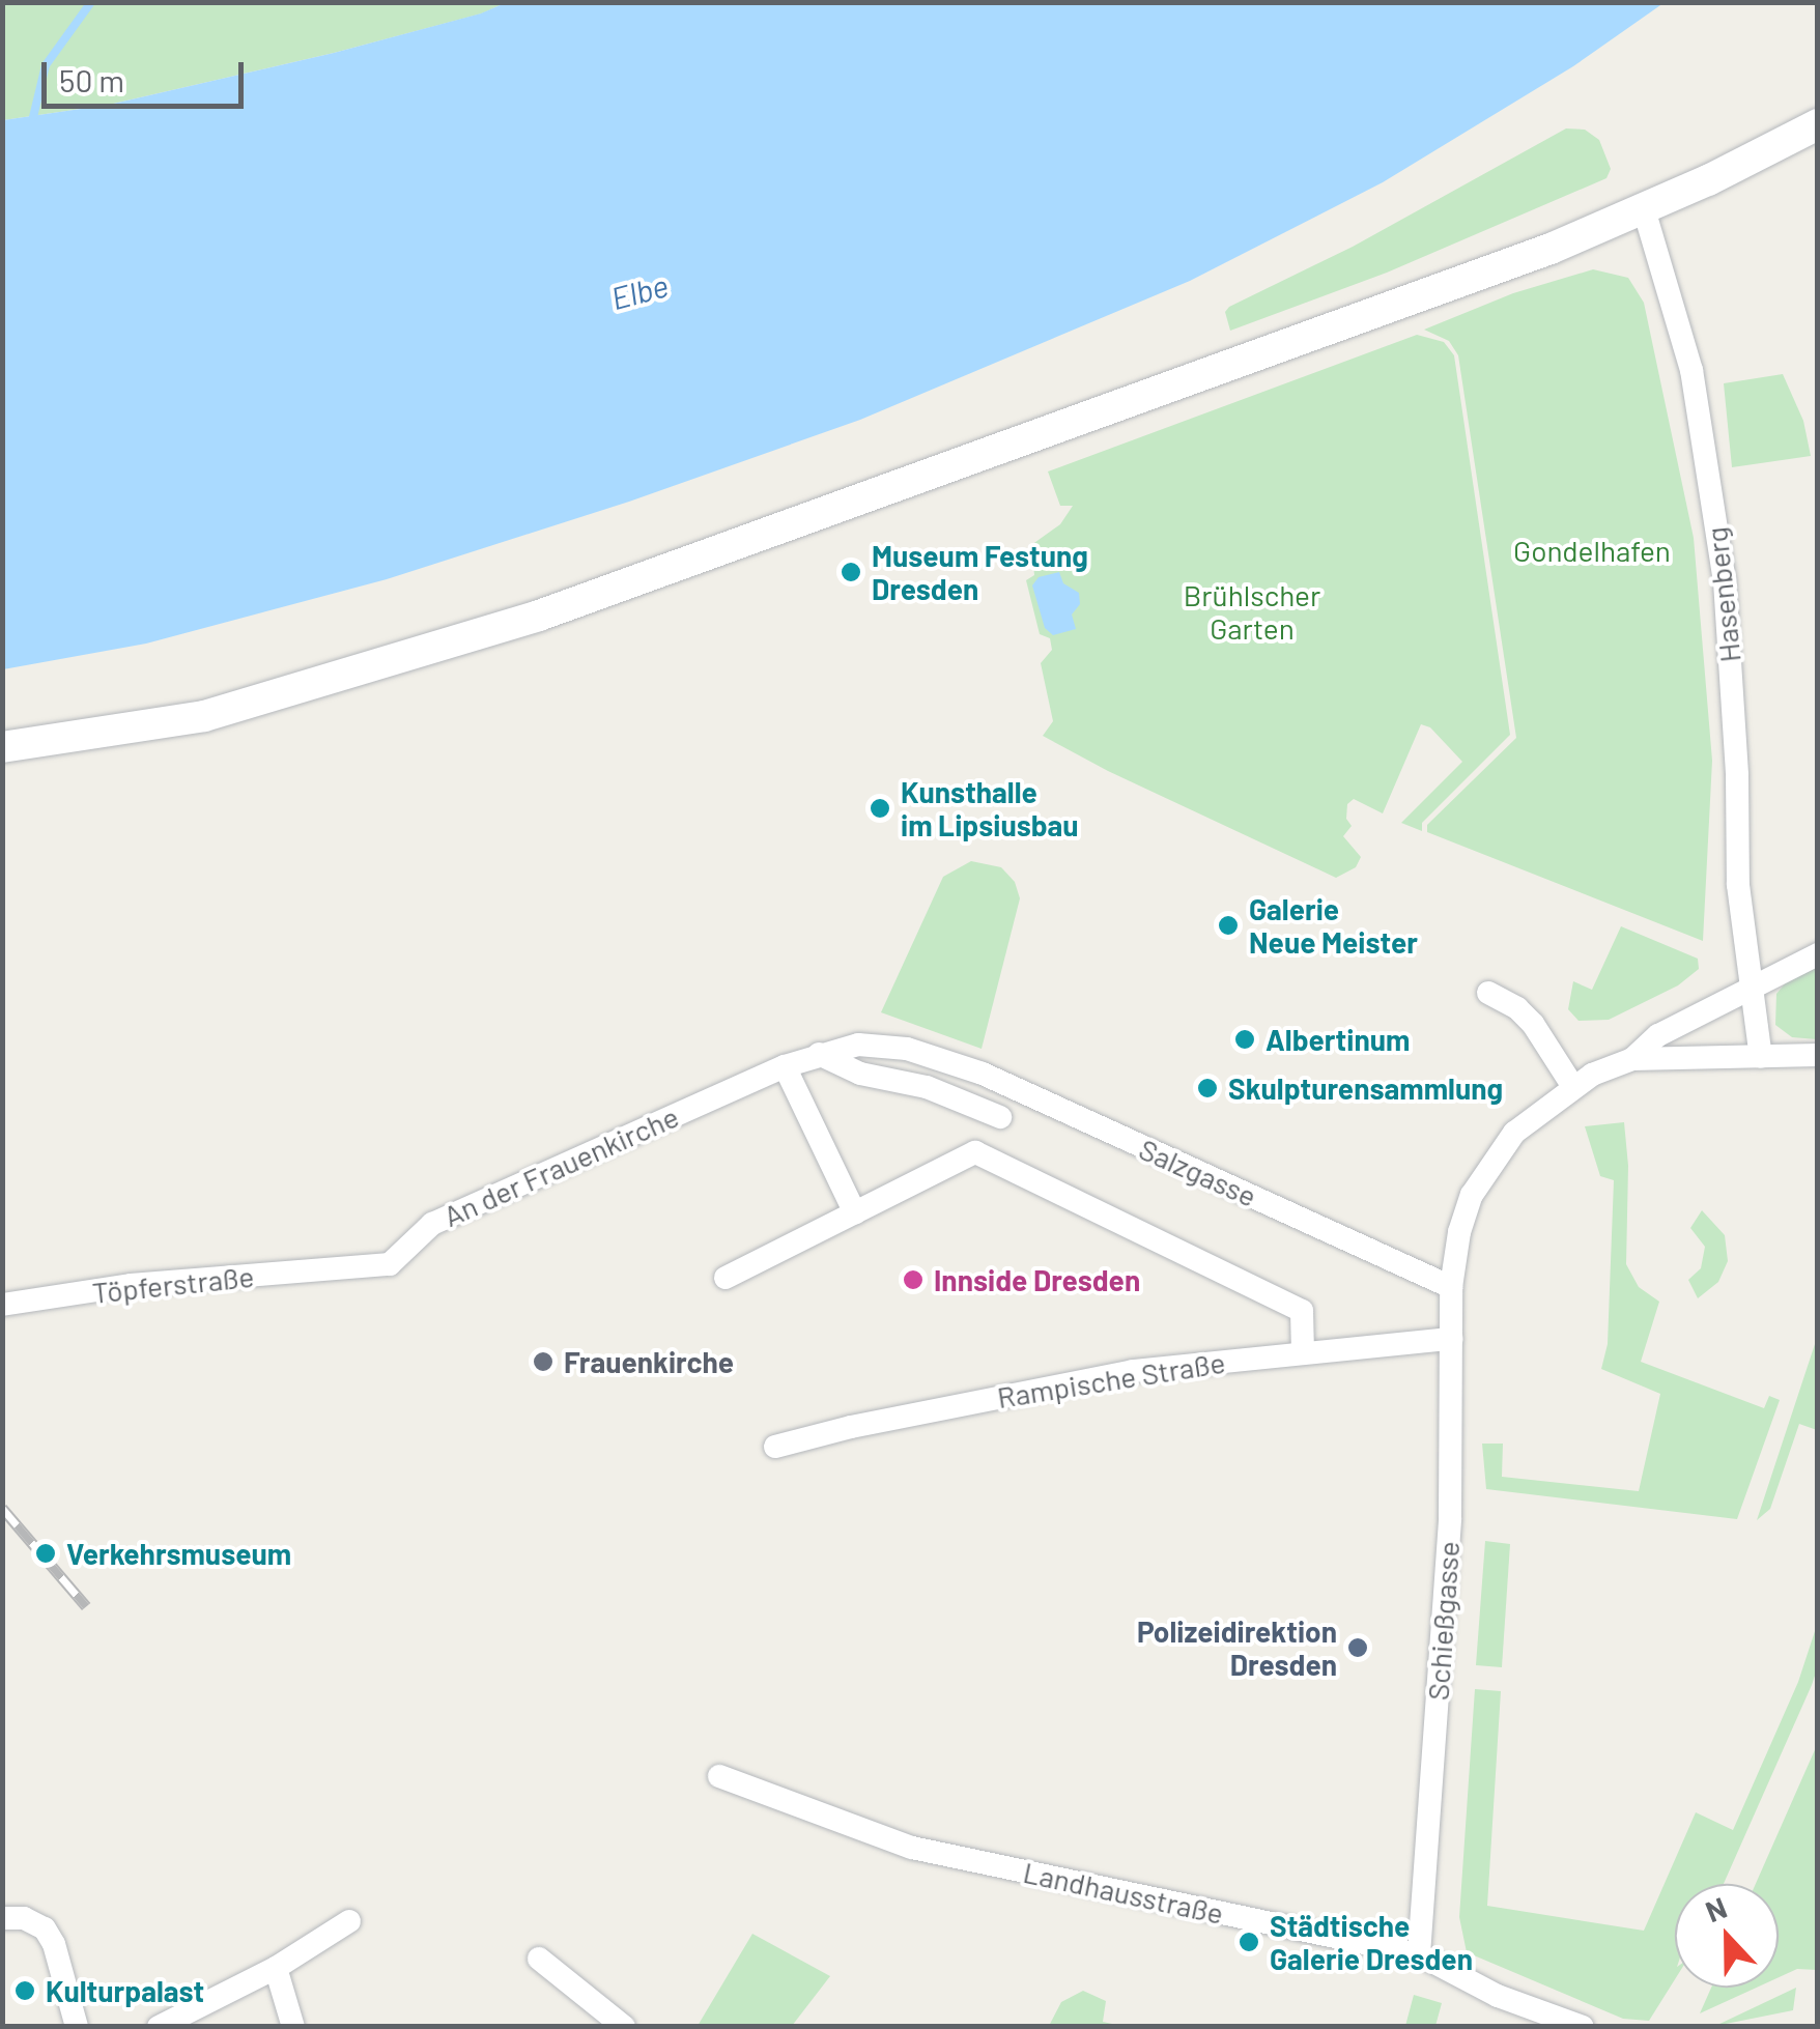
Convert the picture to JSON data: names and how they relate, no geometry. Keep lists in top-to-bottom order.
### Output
{
  "streets": {
    "street": [
      "Hasenberg",
      "An der Frauenkirche",
      "Salzgasse",
      "Töpferstraße",
      "Rampische Straße",
      "Schießgasse",
      "Landhausstraße"
    ]
  },
  "crossings": [
    ["An der Frauenkirche", "Salzgasse"],
    ["An der Frauenkirche", "Töpferstraße"],
    ["Salzgasse", "Schießgasse"],
    ["Rampische Straße", "Schießgasse"],
    ["Schießgasse", "Landhausstraße"]
  ],
  "water": ["Elbe"],
  "parks": ["Gondelhafen", "Brühlscher Garten"],
  "places": [
    "Museum Festung Dresden",
    "Kunsthalle im Lipsiusbau",
    "Galerie Neue Meister",
    "Albertinum",
    "Skulpturensammlung",
    "Innside Dresden",
    "Frauenkirche",
    "Verkehrsmuseum",
    "Polizeidirektion Dresden",
    "Städtische Galerie Dresden",
    "Kulturpalast"
  ],
  "scale_bar": "50 m",
  "north": "top"
}
